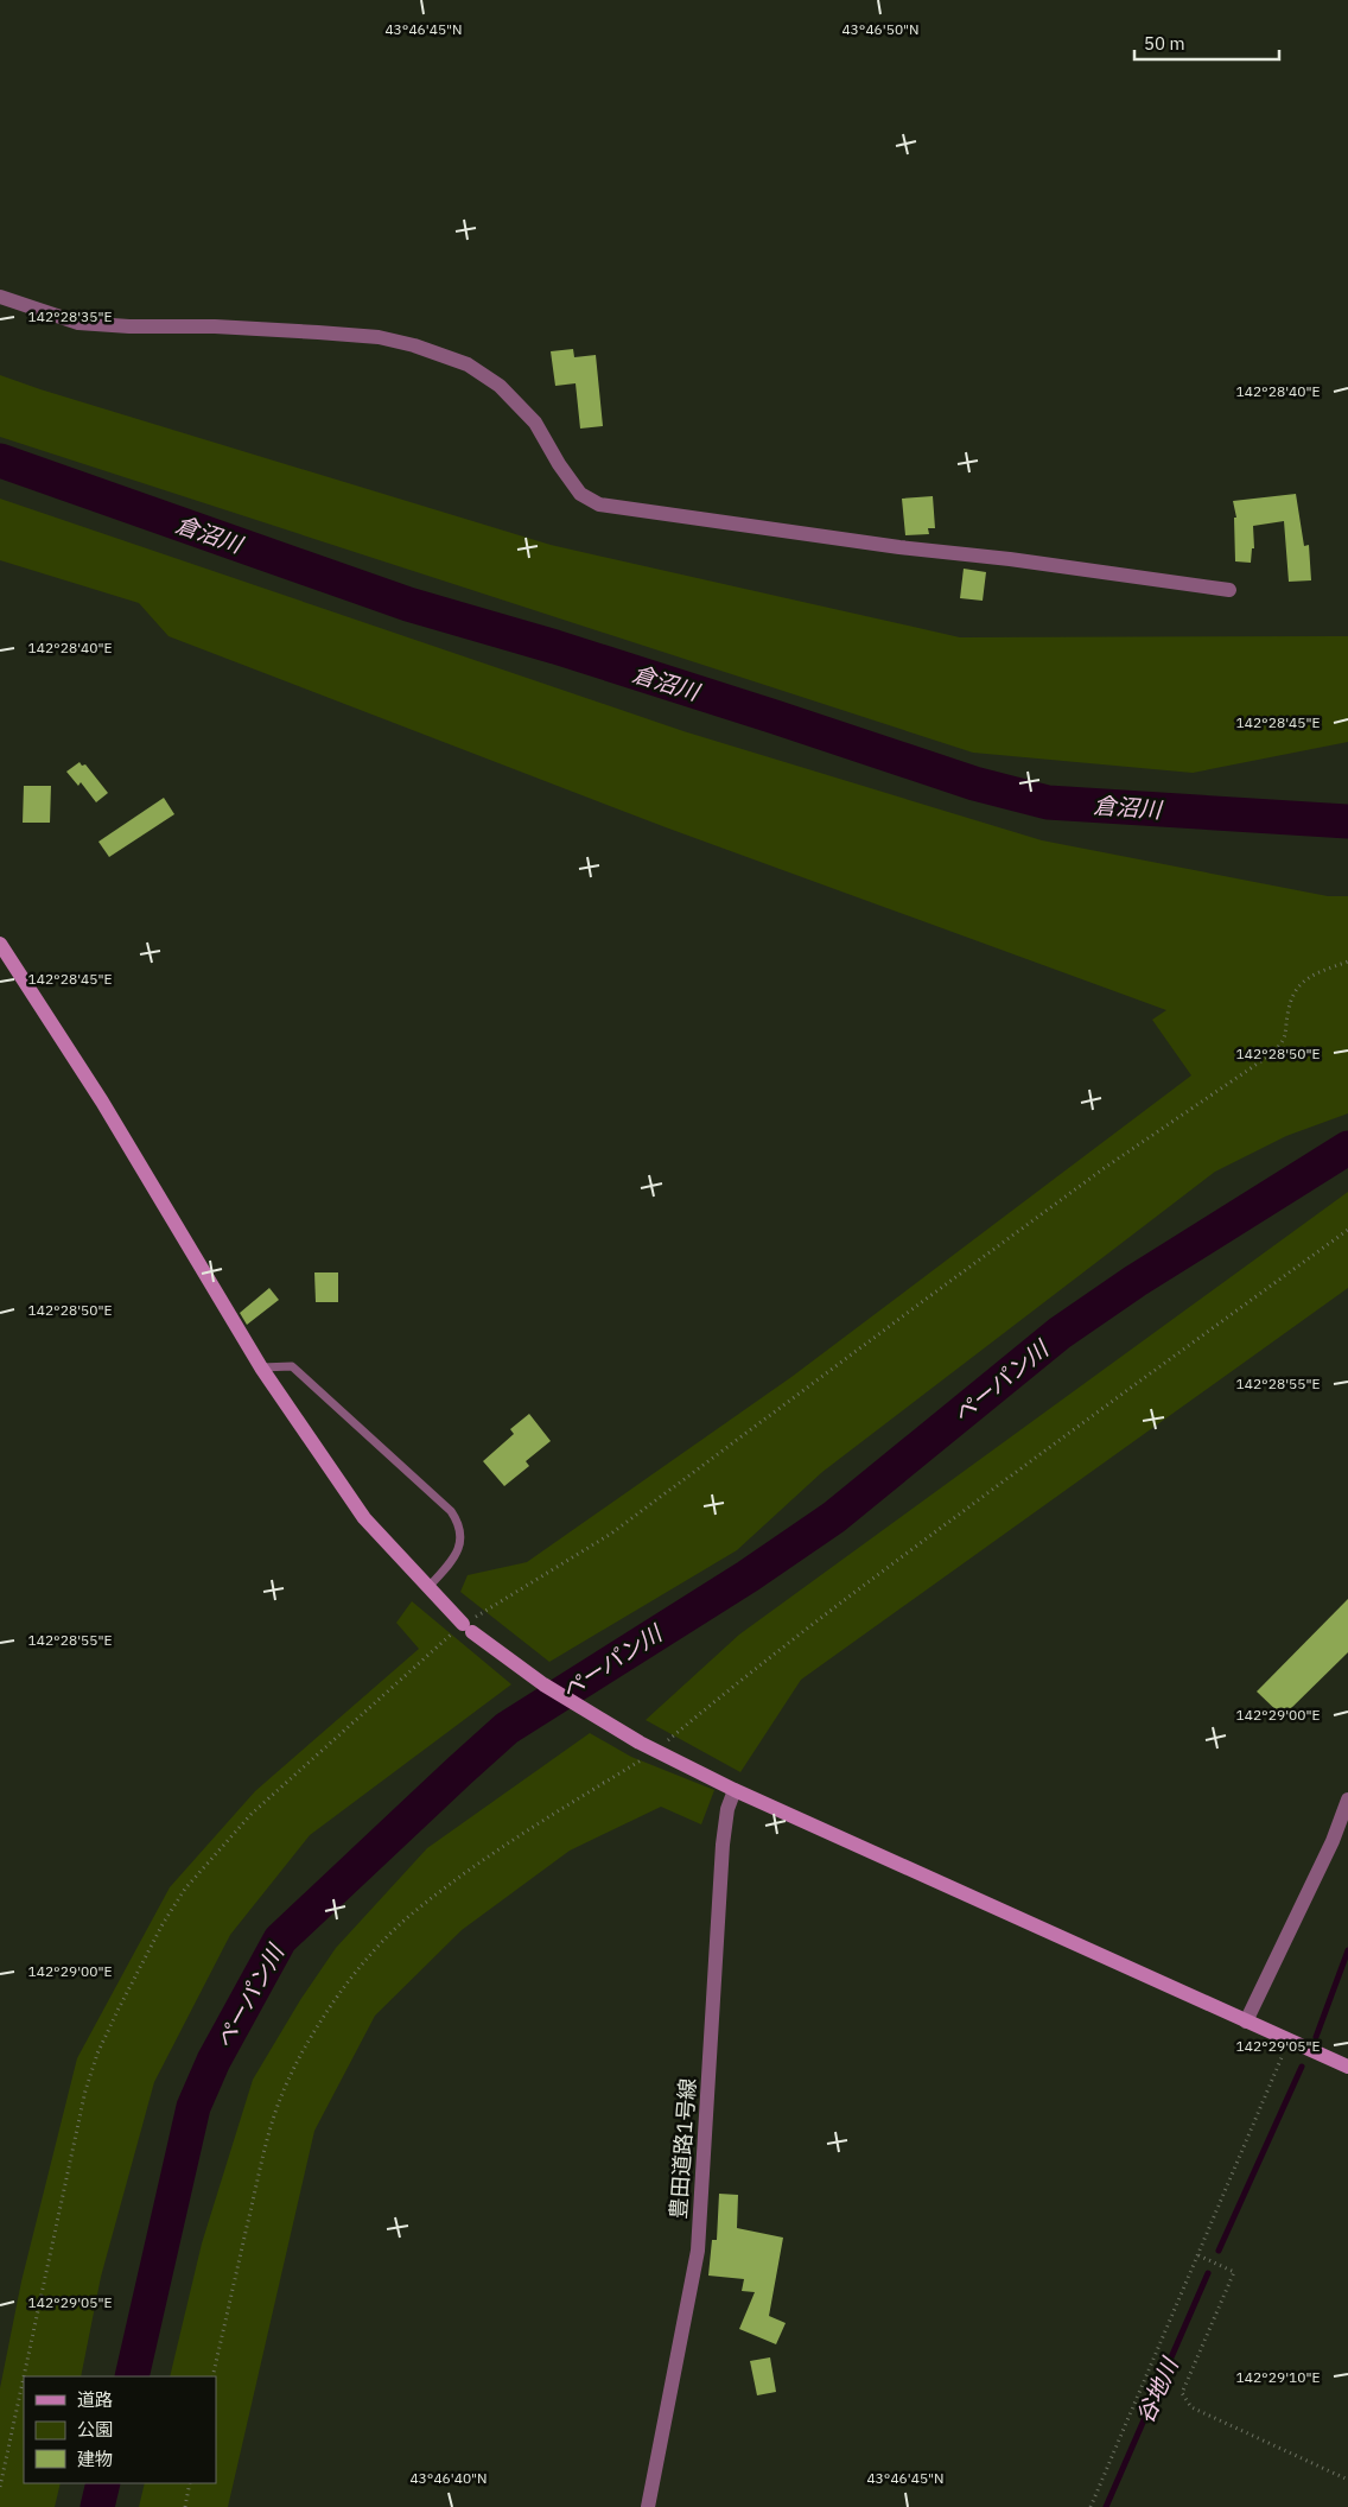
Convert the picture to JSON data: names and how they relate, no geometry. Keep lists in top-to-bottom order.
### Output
{
  "streets": {
    "street": ["豊田道路1号線"]
  },
  "water": ["倉沼川", "ペーパン川", "谷地川"],
  "legend": ["道路", "公園", "建物"],
  "scale_bar": "50 m",
  "coordinates": [
    "43°46'45\"N",
    "43°46'50\"N",
    "142°28'35\"E",
    "142°28'40\"E",
    "142°28'45\"E",
    "142°28'50\"E",
    "142°28'55\"E",
    "142°29'00\"E",
    "142°29'05\"E",
    "142°29'10\"E",
    "43°46'40\"N"
  ]
}
